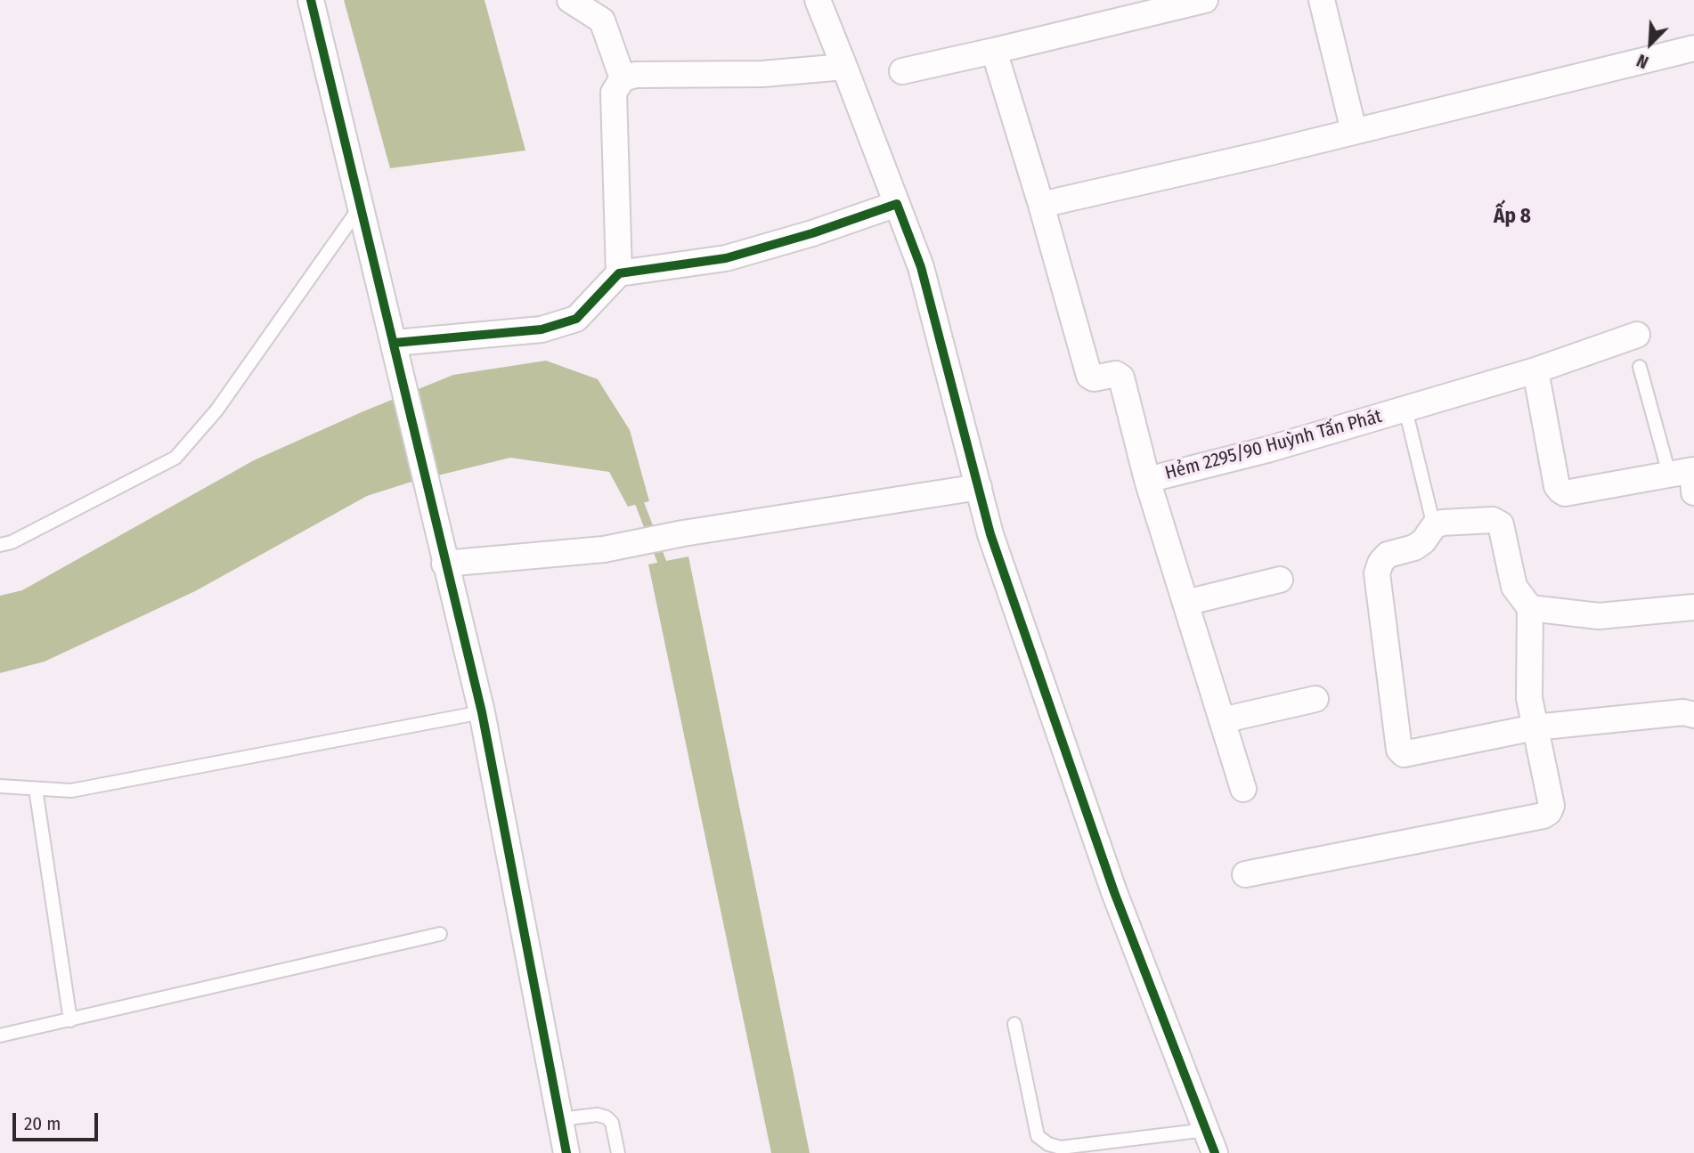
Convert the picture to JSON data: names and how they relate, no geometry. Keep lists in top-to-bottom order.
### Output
{
  "streets": {
    "street": ["Hẻm 2295/90 Huỳnh Tấn Phát"]
  },
  "districts": ["Ấp 8"],
  "scale_bar": "20 m",
  "north": "bottom left"
}
